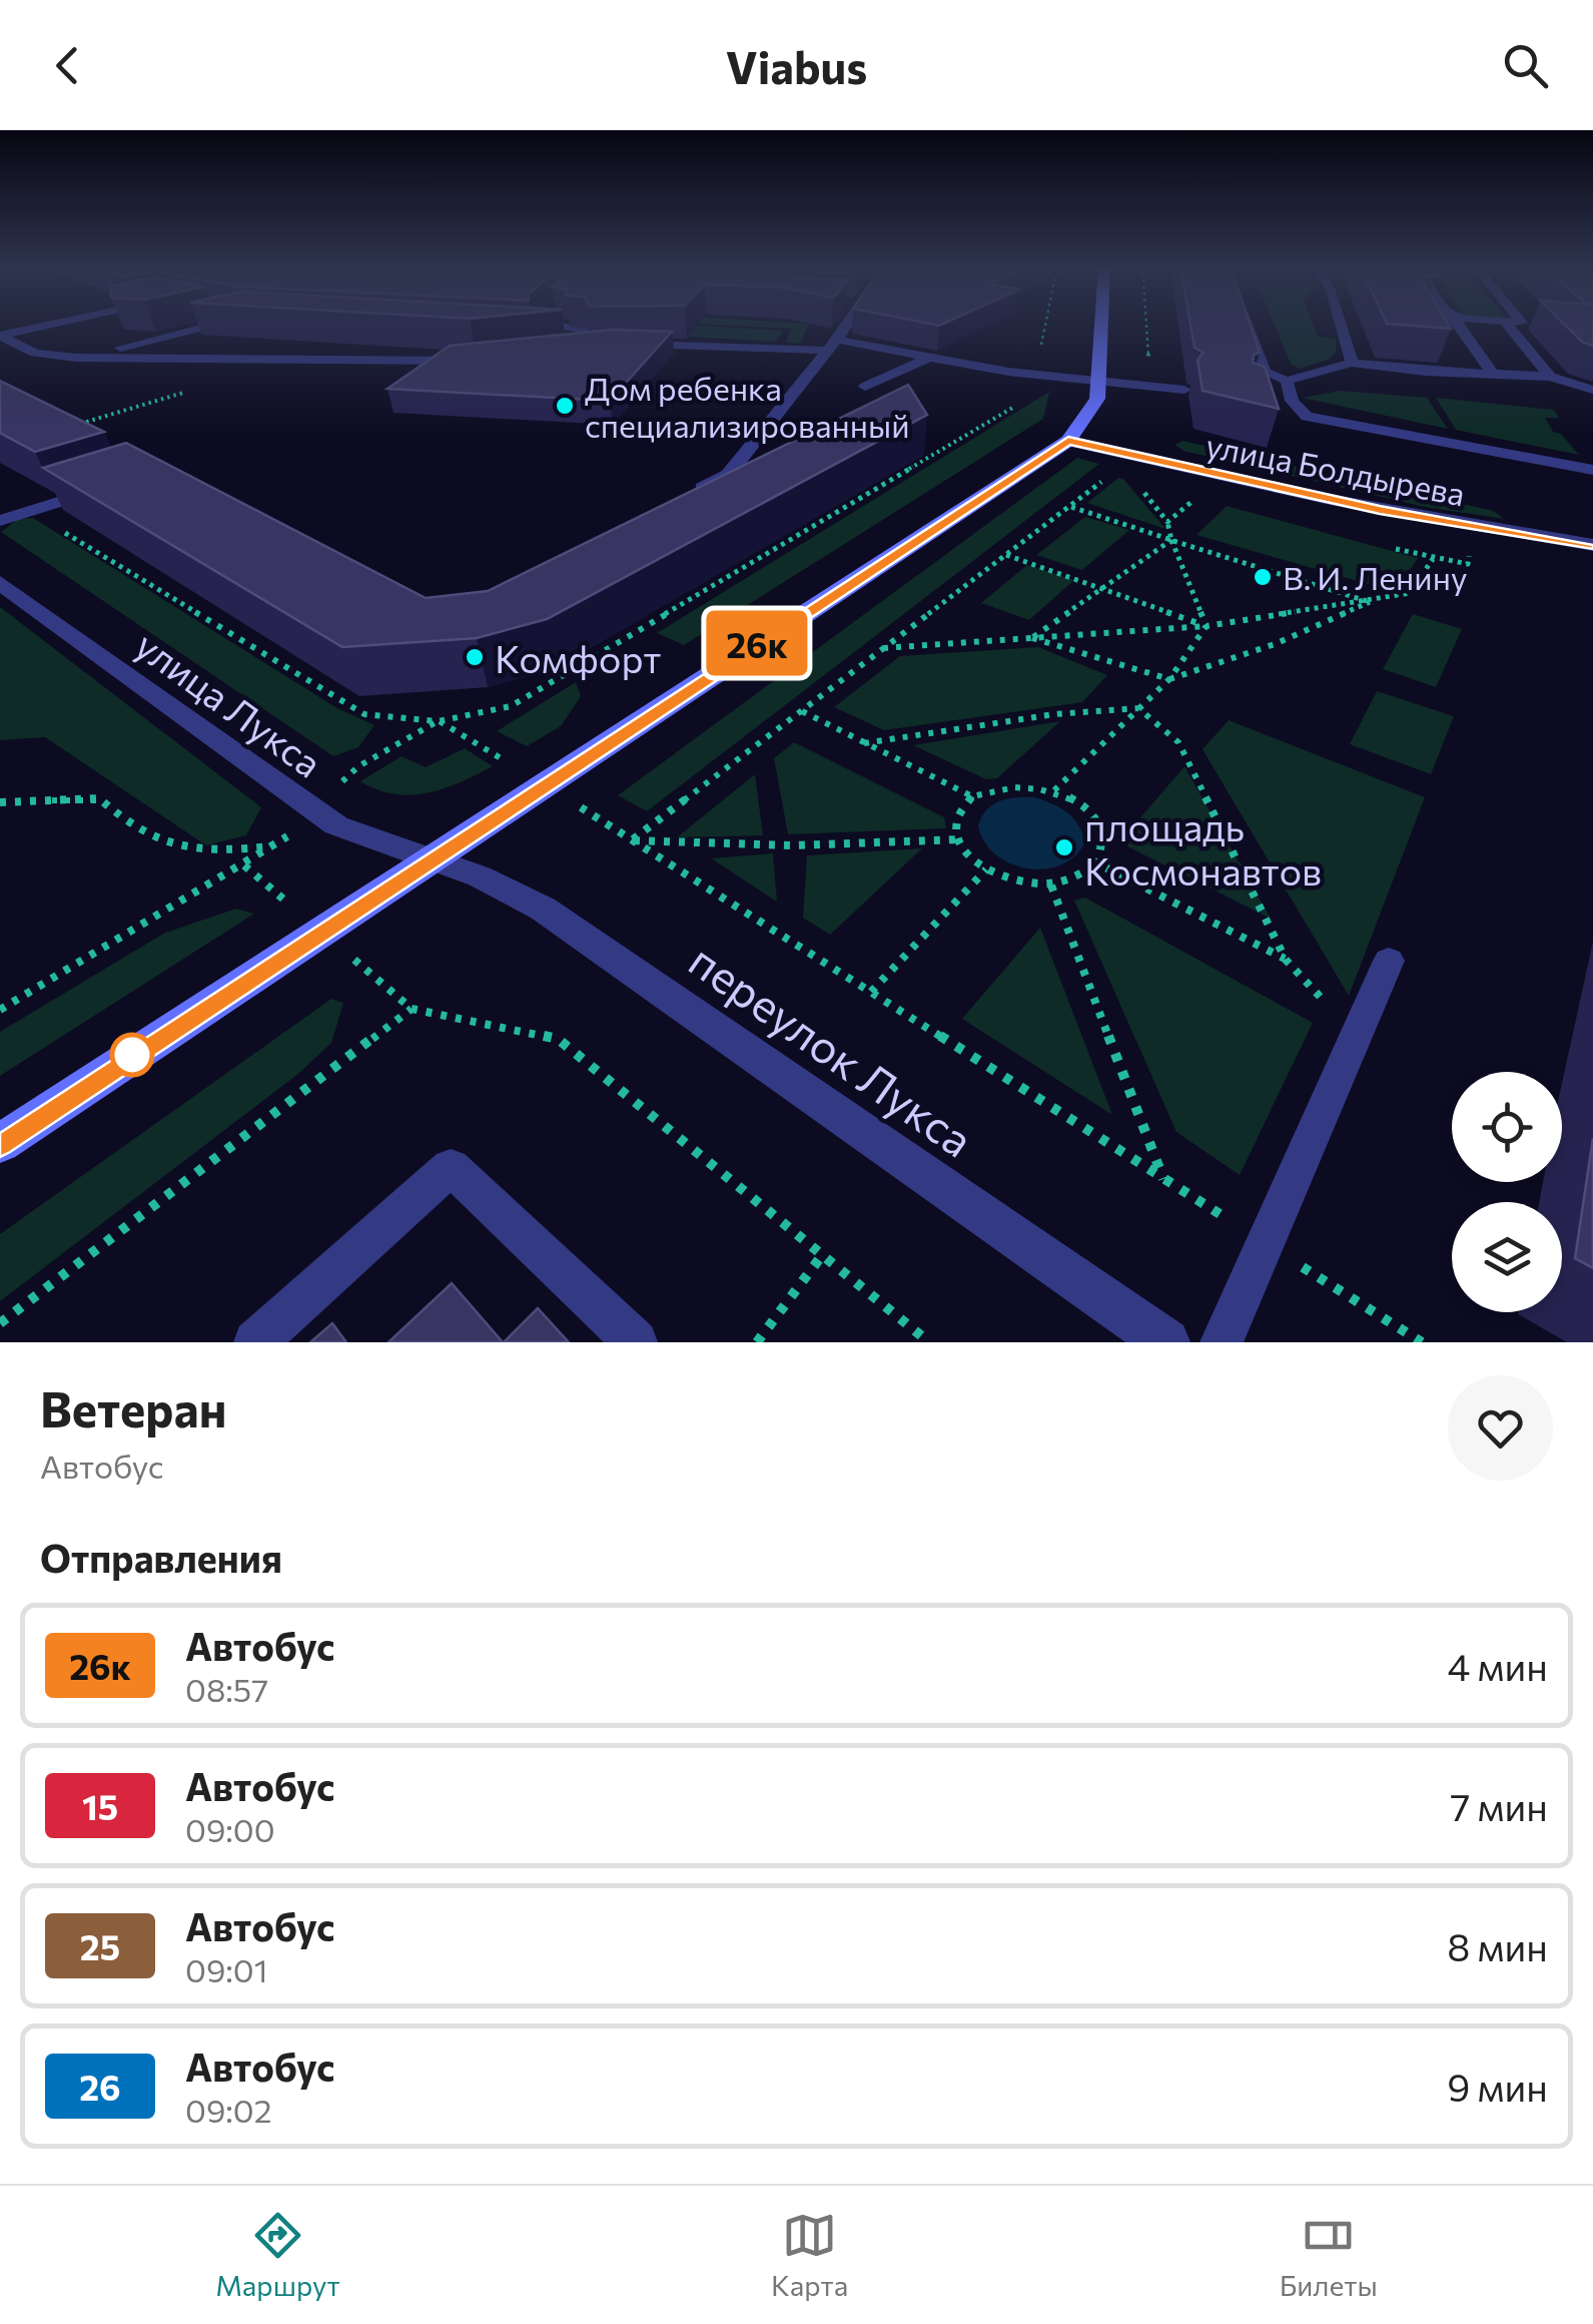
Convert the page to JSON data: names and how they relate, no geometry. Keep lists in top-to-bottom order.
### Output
{
  "streets": {
    "street": ["улица Болдырева", "улица Лукса", "переулок Лукса"]
  },
  "crossings": [
    ["улица Лукса", "переулок Лукса"]
  ],
  "places": [
    "Дом ребенка специализированный",
    "В. И. Ленину",
    "Комфорт",
    "площадь Космонавтов"
  ],
  "lines": ["bus line 26к"],
  "page": {
    "header": "Viabus",
    "on_map": "26к",
    "heading": [
      ["Ветеран", "Автобус"],
      "Отправления"
    ],
    "list": [
      {
        "mark": "26к",
        "name": "Автобус",
        "note": "08:57",
        "value": "4 мин"
      },
      {
        "mark": "15",
        "name": "Автобус",
        "note": "09:00",
        "value": "7 мин"
      },
      {
        "mark": "25",
        "name": "Автобус",
        "note": "09:01",
        "value": "8 мин"
      },
      {
        "mark": "26",
        "name": "Автобус",
        "note": "09:02",
        "value": "9 мин"
      }
    ],
    "tabs": ["Маршрут", "Карта", "Билеты"]
  }
}
